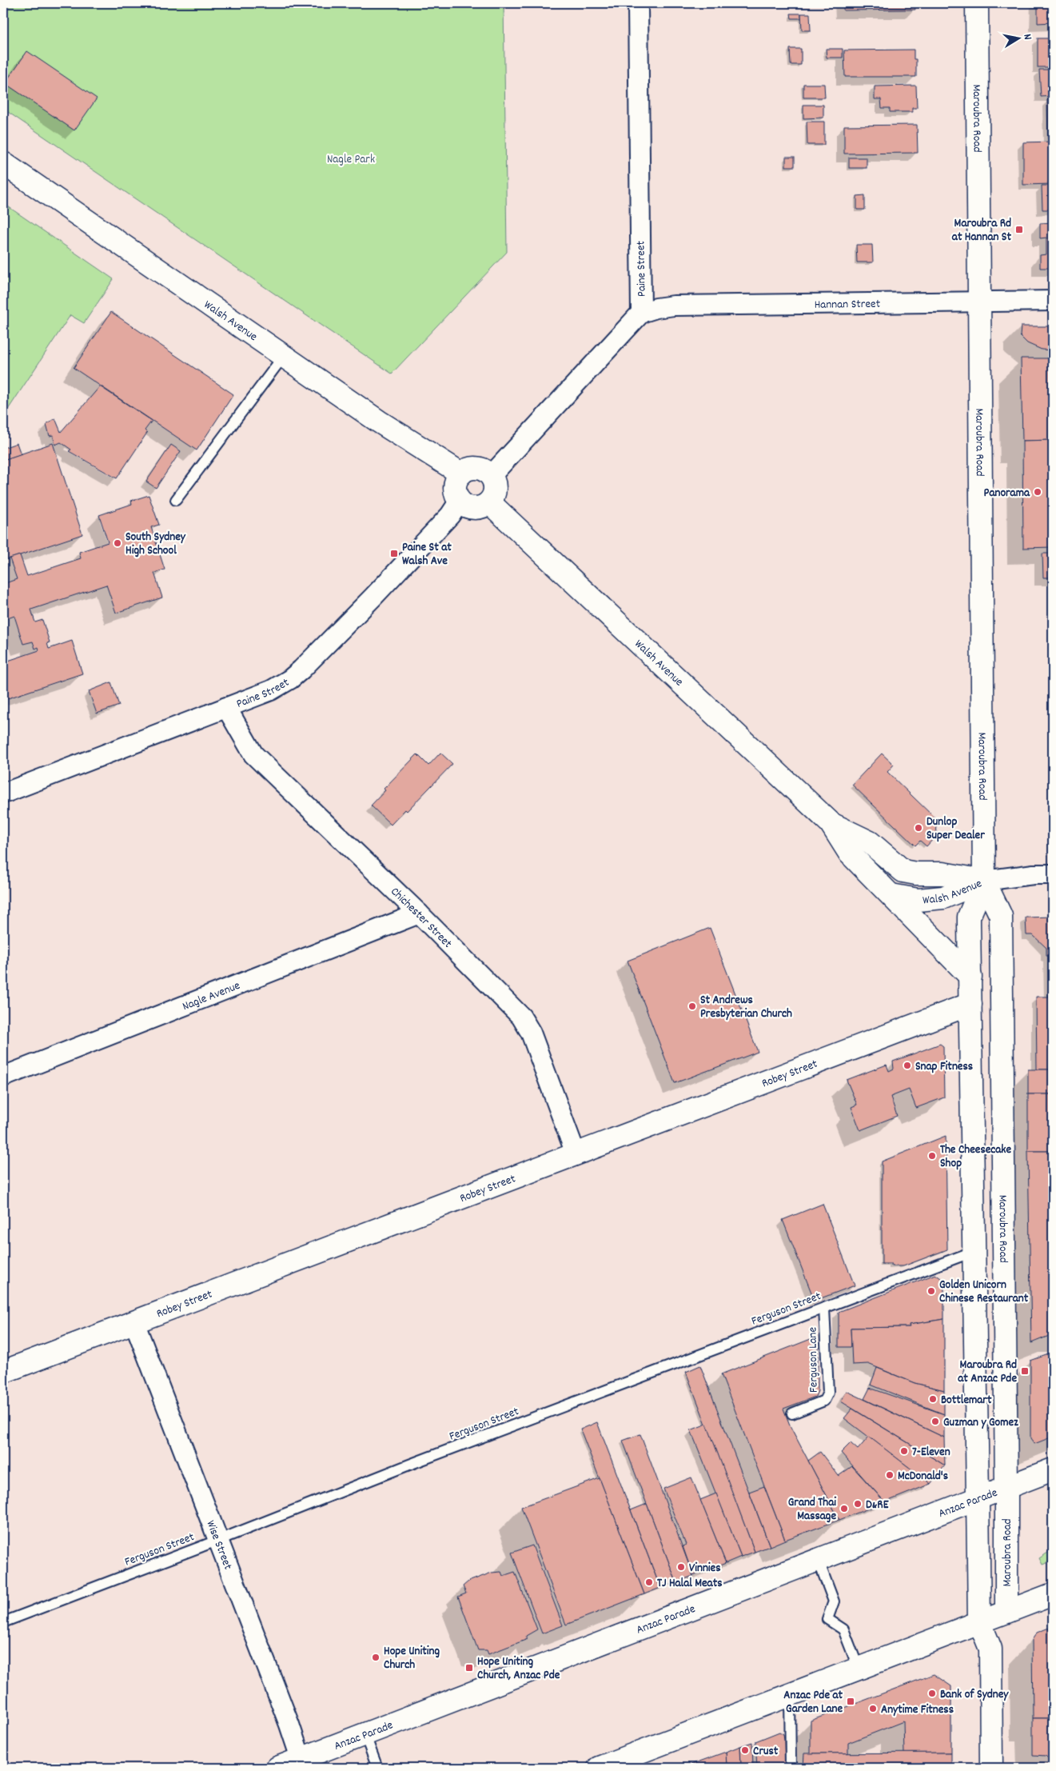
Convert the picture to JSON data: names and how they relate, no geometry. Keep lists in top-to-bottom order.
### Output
{
  "streets": {
    "main road": [
      "Maroubra Road",
      "Walsh Avenue",
      "Robey Street",
      "Anzac Parade"
    ],
    "street": [
      "Paine Street",
      "Hannan Street",
      "Chichester Street",
      "Nagle Avenue",
      "Wise Street"
    ],
    "lane": ["Ferguson Street", "Ferguson Lane"]
  },
  "crossings": [
    ["Maroubra Road", "Hannan Street"],
    ["Maroubra Road", "Walsh Avenue"],
    ["Maroubra Road", "Robey Street"],
    ["Maroubra Road", "Ferguson Street"],
    ["Maroubra Road", "Anzac Parade"],
    ["Paine Street", "Hannan Street"],
    ["Paine Street", "Walsh Avenue"],
    ["Paine Street", "Chichester Street"],
    ["Chichester Street", "Nagle Avenue"],
    ["Chichester Street", "Robey Street"],
    ["Robey Street", "Wise Street"],
    ["Ferguson Street", "Ferguson Lane"],
    ["Ferguson Street", "Wise Street"],
    ["Anzac Parade", "Wise Street"]
  ],
  "parks": ["Nagle Park"],
  "places": {
    "transit": [
      "Maroubra Rd at Hannan St",
      "Paine St at Walsh Ave",
      "Maroubra Rd at Anzac Pde",
      "Hope Uniting Church, Anzac Pde",
      "Anzac Pde at Garden Lane"
    ],
    "other": [
      "Panorama",
      "South Sydney High School",
      "Dunlop Super Dealer",
      "St Andrews Presbyterian Church",
      "Snap Fitness",
      "The Cheesecake Shop",
      "Golden Unicorn Chinese Restaurant",
      "Bottlemart",
      "Guzman y Gomez",
      "7-Eleven",
      "McDonald's",
      "D&RE",
      "Grand Thai Massage",
      "Vinnies",
      "TJ Halal Meats",
      "Hope Uniting Church",
      "Bank of Sydney",
      "Anytime Fitness",
      "Crust"
    ]
  },
  "north": "right"
}
